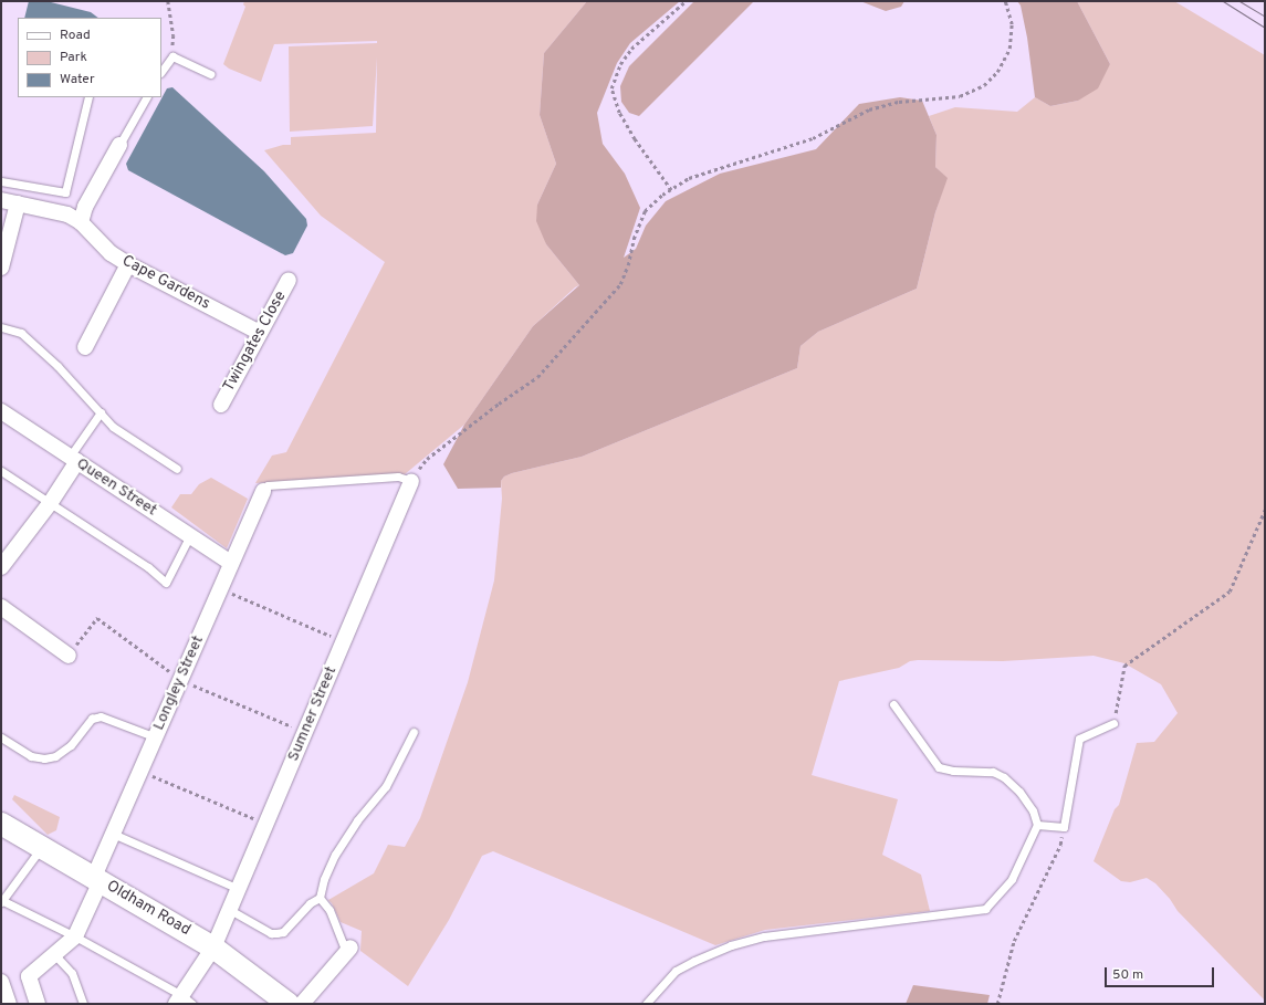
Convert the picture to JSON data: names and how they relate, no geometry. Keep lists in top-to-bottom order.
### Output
{
  "streets": {
    "main road": ["Oldham Road"],
    "street": [
      "Cape Gardens",
      "Twingates Close",
      "Queen Street",
      "Longley Street",
      "Sumner Street"
    ]
  },
  "crossings": [
    ["Cape Gardens", "Twingates Close"],
    ["Queen Street", "Longley Street"],
    ["Longley Street", "Oldham Road"],
    ["Sumner Street", "Oldham Road"]
  ],
  "legend": ["Road", "Park", "Water"],
  "scale_bar": "50 m"
}
